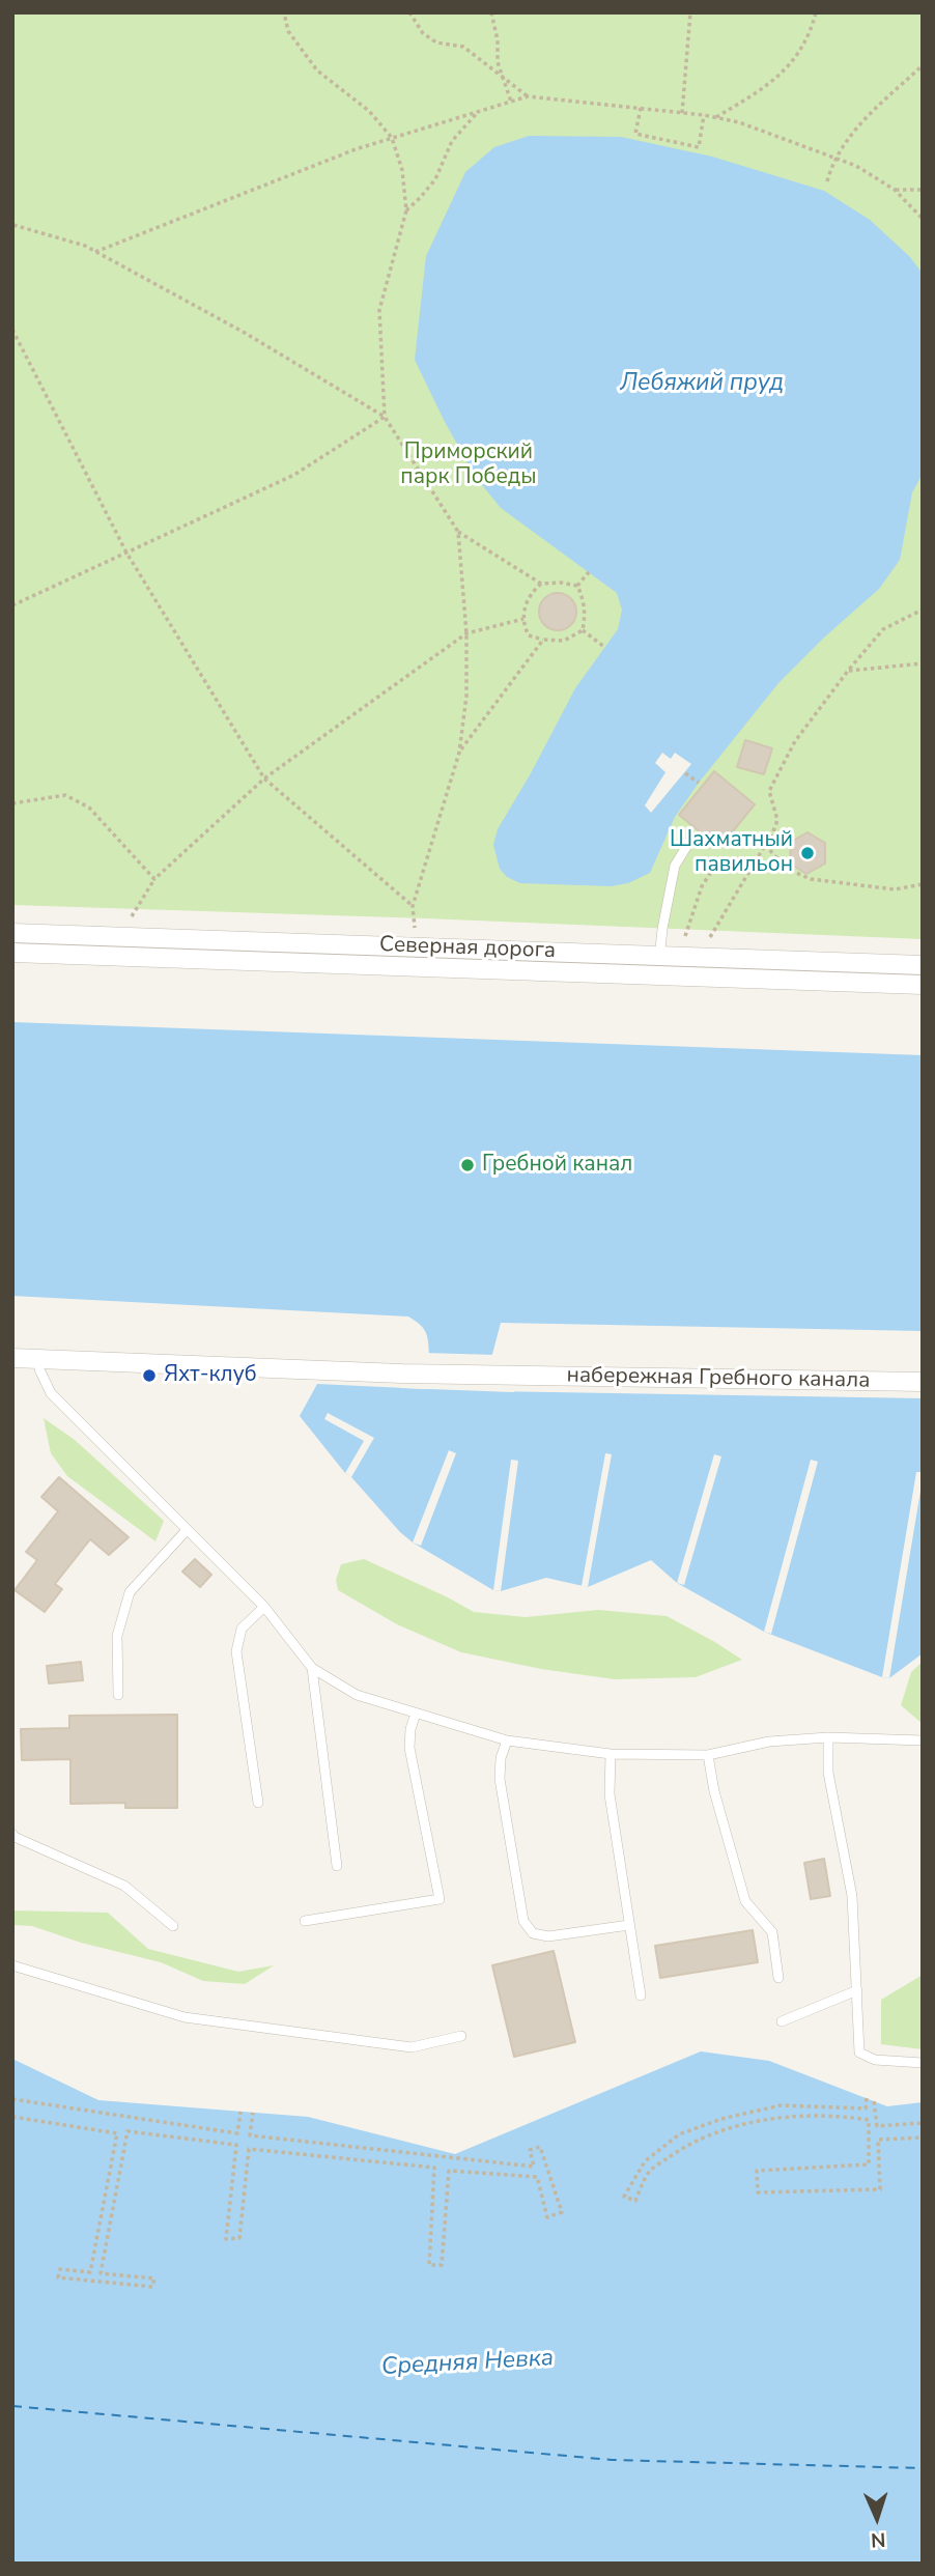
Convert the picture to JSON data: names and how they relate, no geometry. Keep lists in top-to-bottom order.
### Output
{
  "streets": {
    "street": ["Северная дорога", "набережная Гребного канала"]
  },
  "water": ["Лебяжий пруд", "Средняя Невка"],
  "parks": ["Приморский парк Победы"],
  "places": ["Шахматный павильон", "Гребной канал", "Яхт-клуб"],
  "north": "bottom"
}
